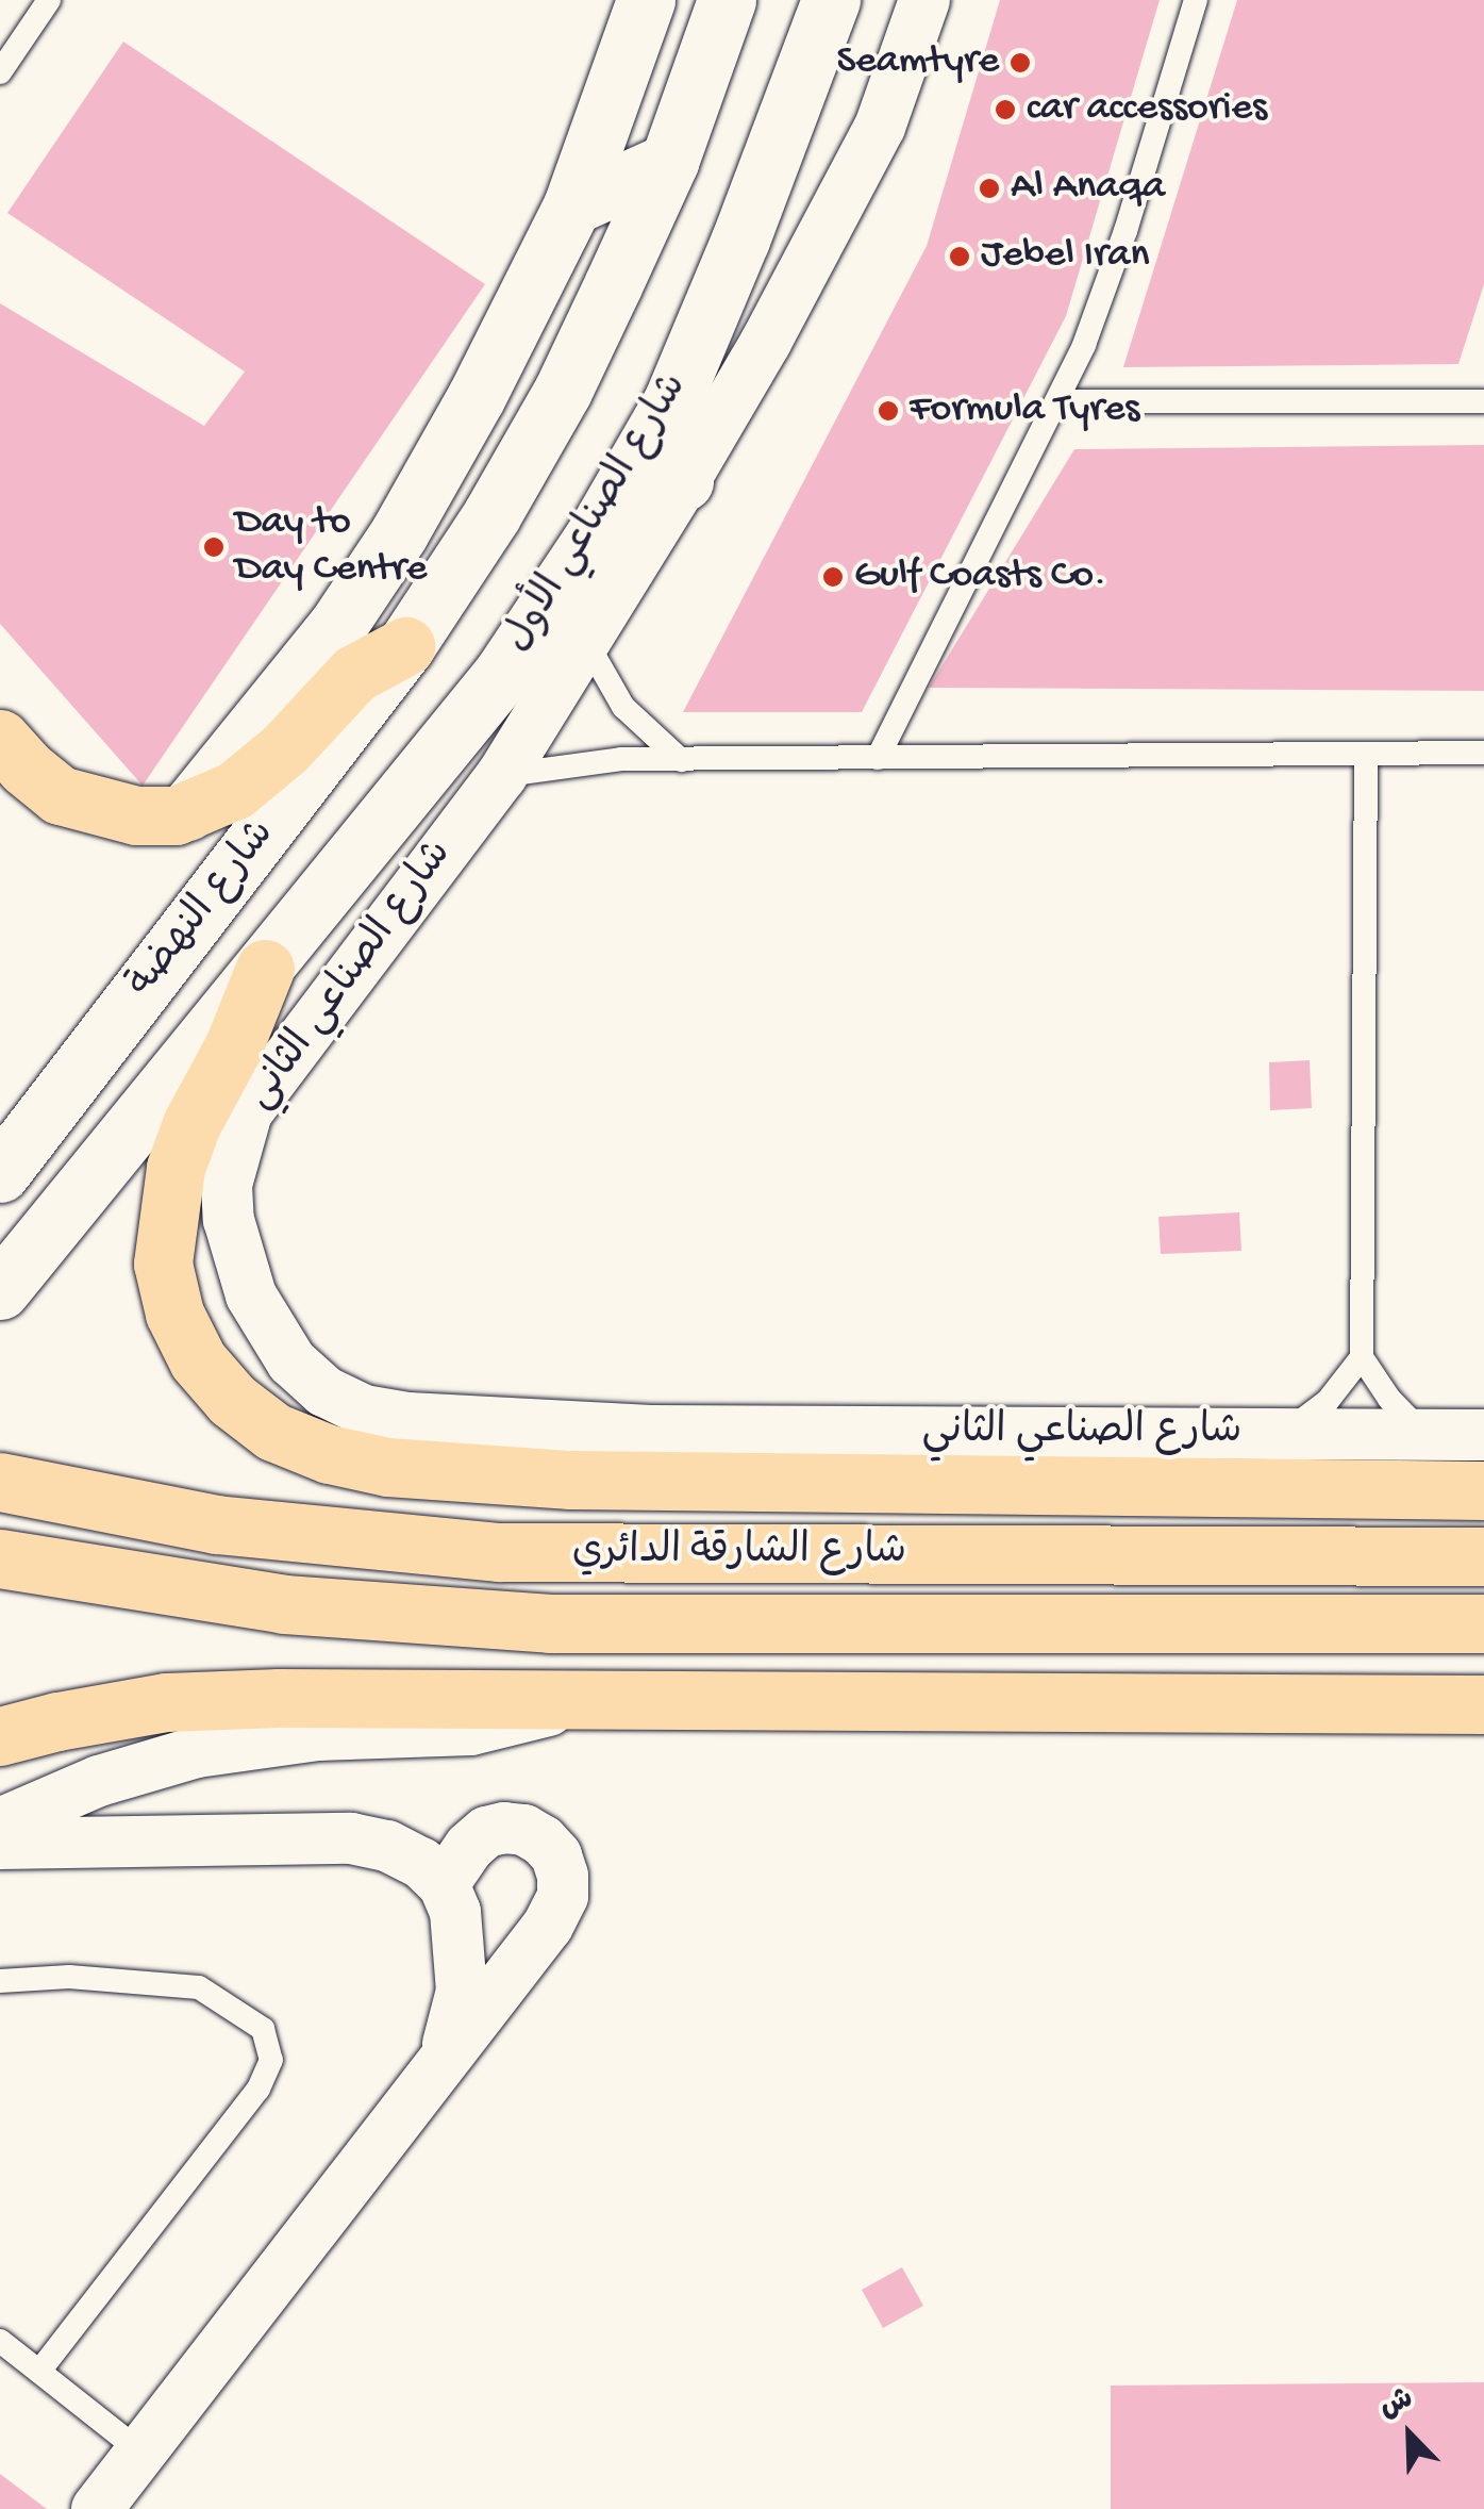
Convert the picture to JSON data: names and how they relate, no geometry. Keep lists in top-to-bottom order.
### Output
{
  "streets": {
    "main road": ["شارع الصناعي الأول", "شارع النهضة", "شارع الشارقة الدائري"],
    "street": ["شارع الصناعي الثاني"]
  },
  "crossings": [
    ["شارع الصناعي الأول", "شارع النهضة"]
  ],
  "places": [
    "Seamtyre",
    "car accessories",
    "Al Anaqa",
    "Jebel Iran",
    "Formula Tyres",
    "Day to Day Centre",
    "Gulf Coasts Co."
  ],
  "north": "top left"
}
